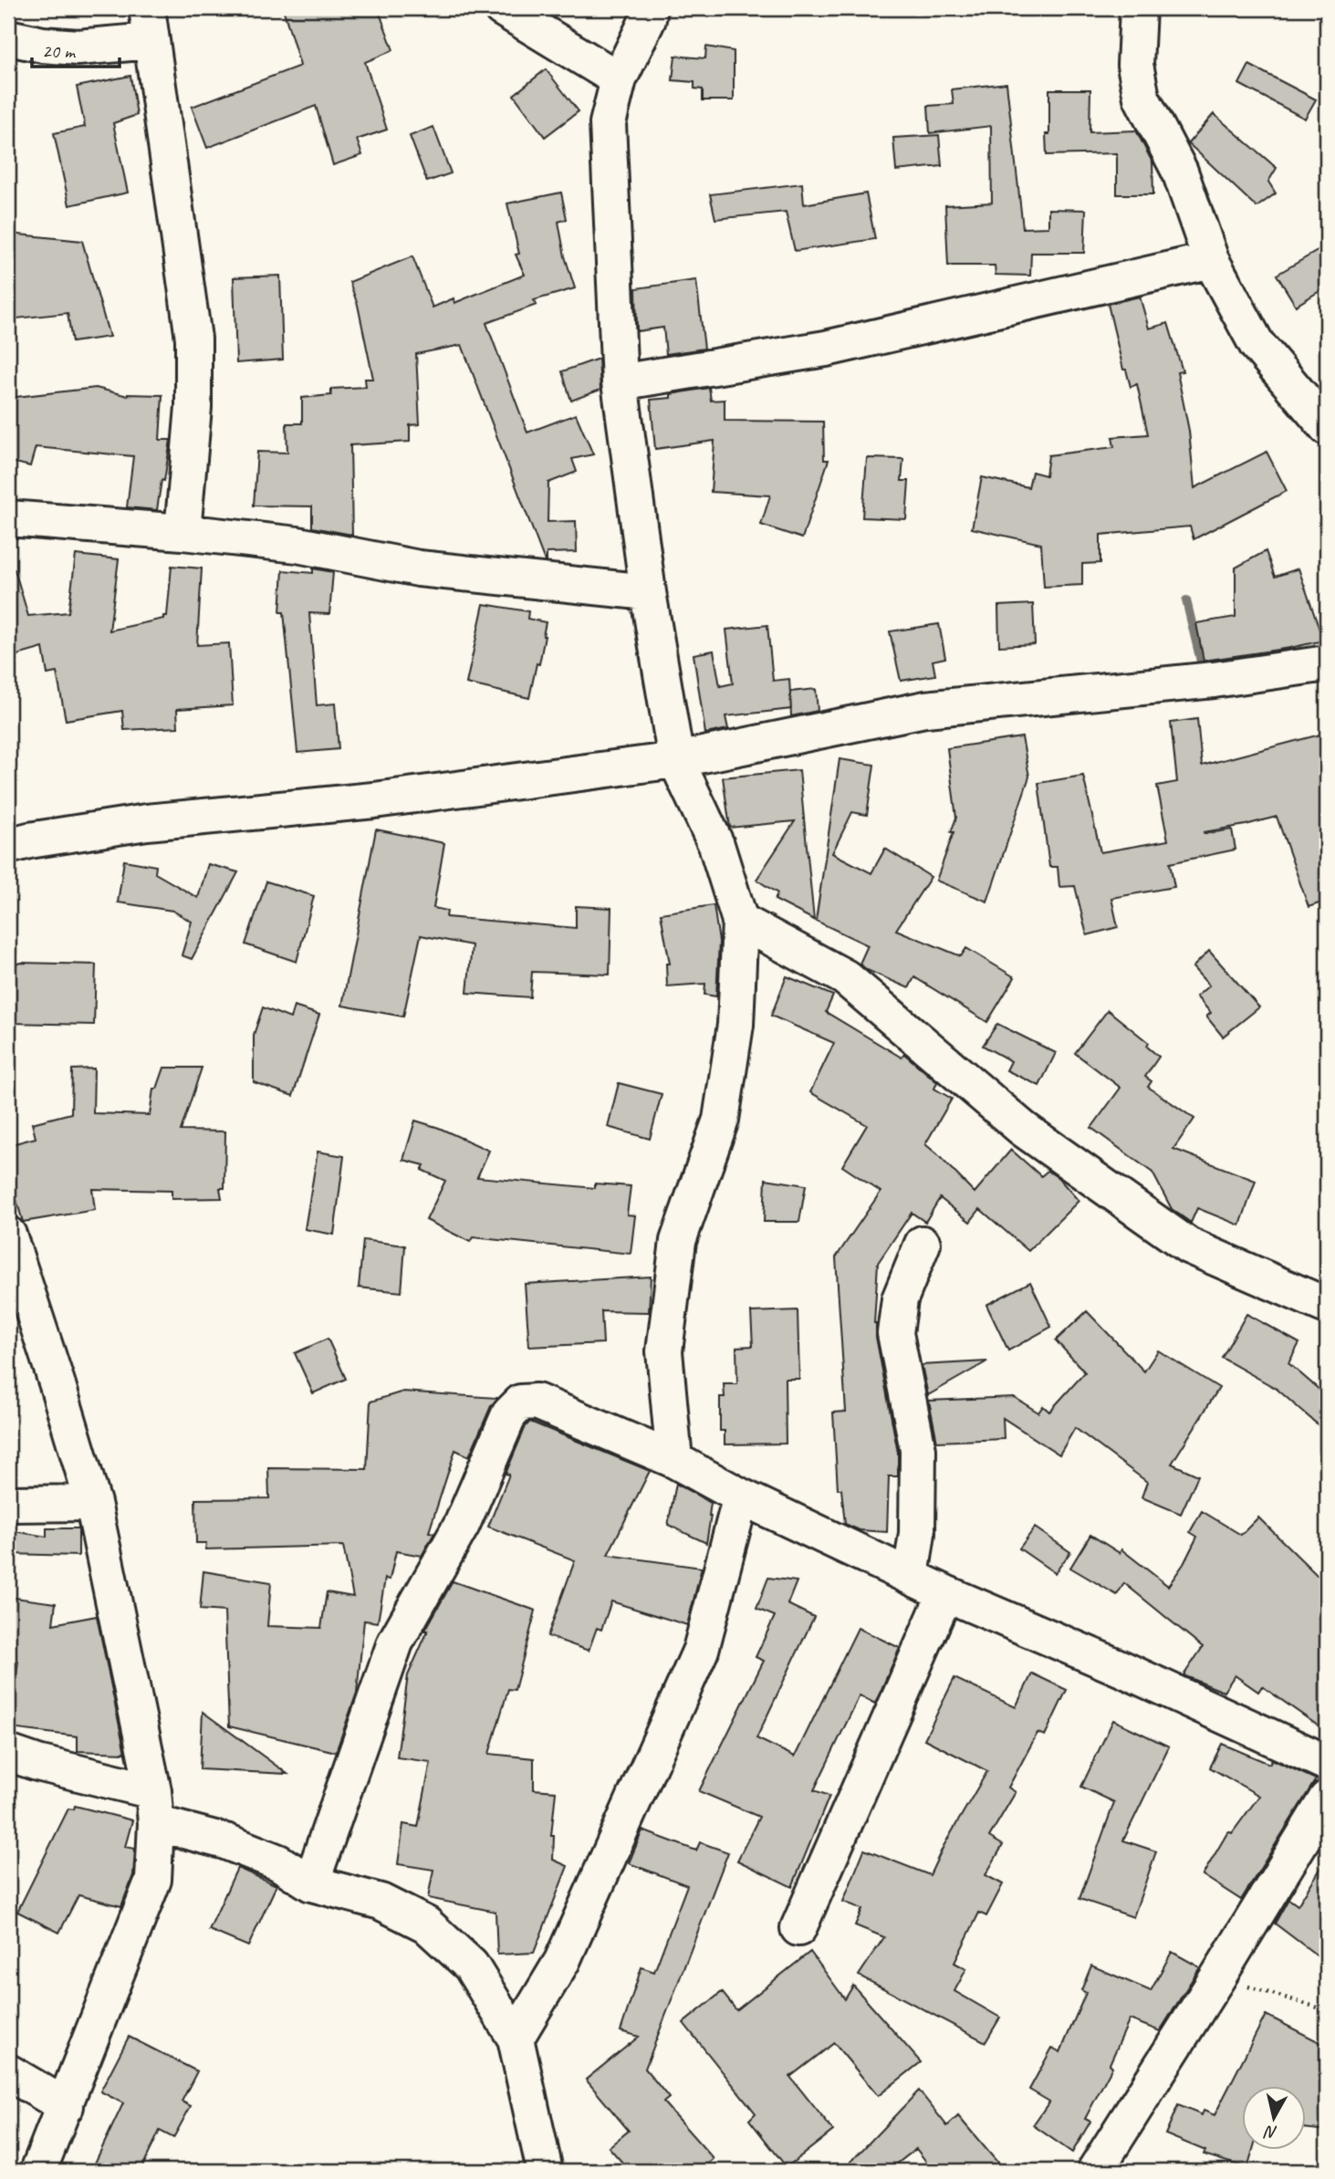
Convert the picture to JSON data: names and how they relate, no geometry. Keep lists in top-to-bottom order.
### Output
{
  "scale_bar": "20 m",
  "north": "bottom"
}
